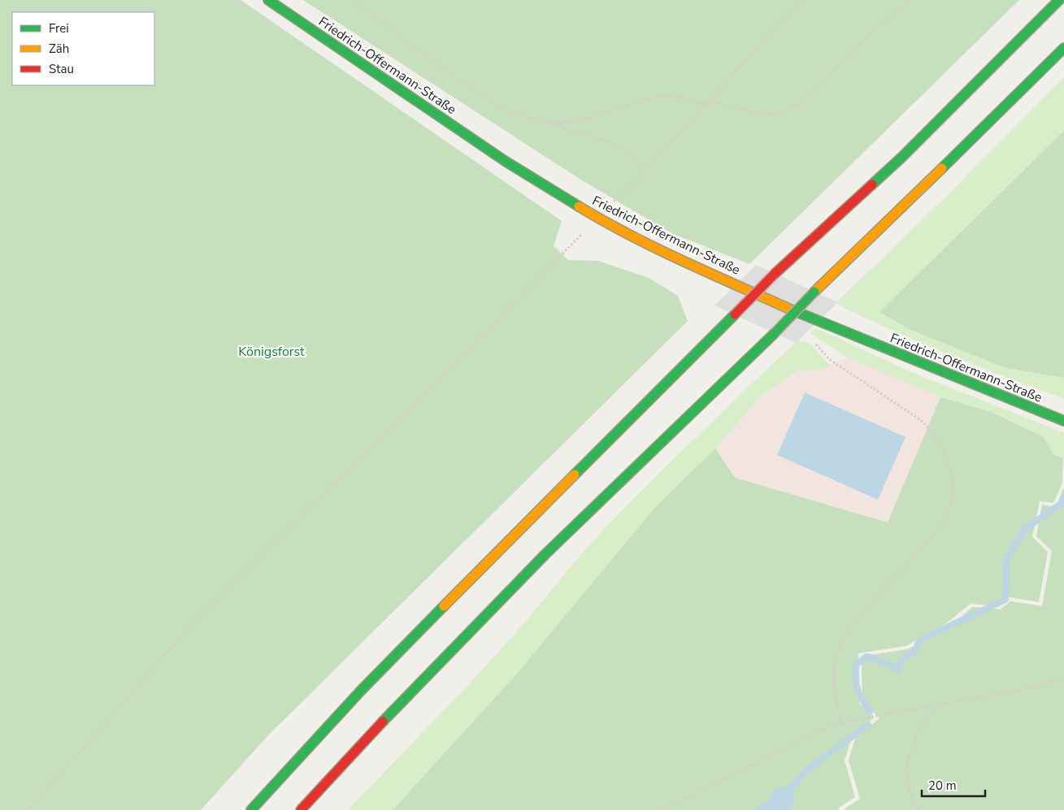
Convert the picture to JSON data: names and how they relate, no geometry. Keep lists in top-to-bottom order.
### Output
{
  "streets": {
    "main road": ["Friedrich-Offermann-Straße"]
  },
  "parks": ["Königsforst"],
  "legend": ["Frei", "Zäh", "Stau"],
  "scale_bar": "20 m"
}
